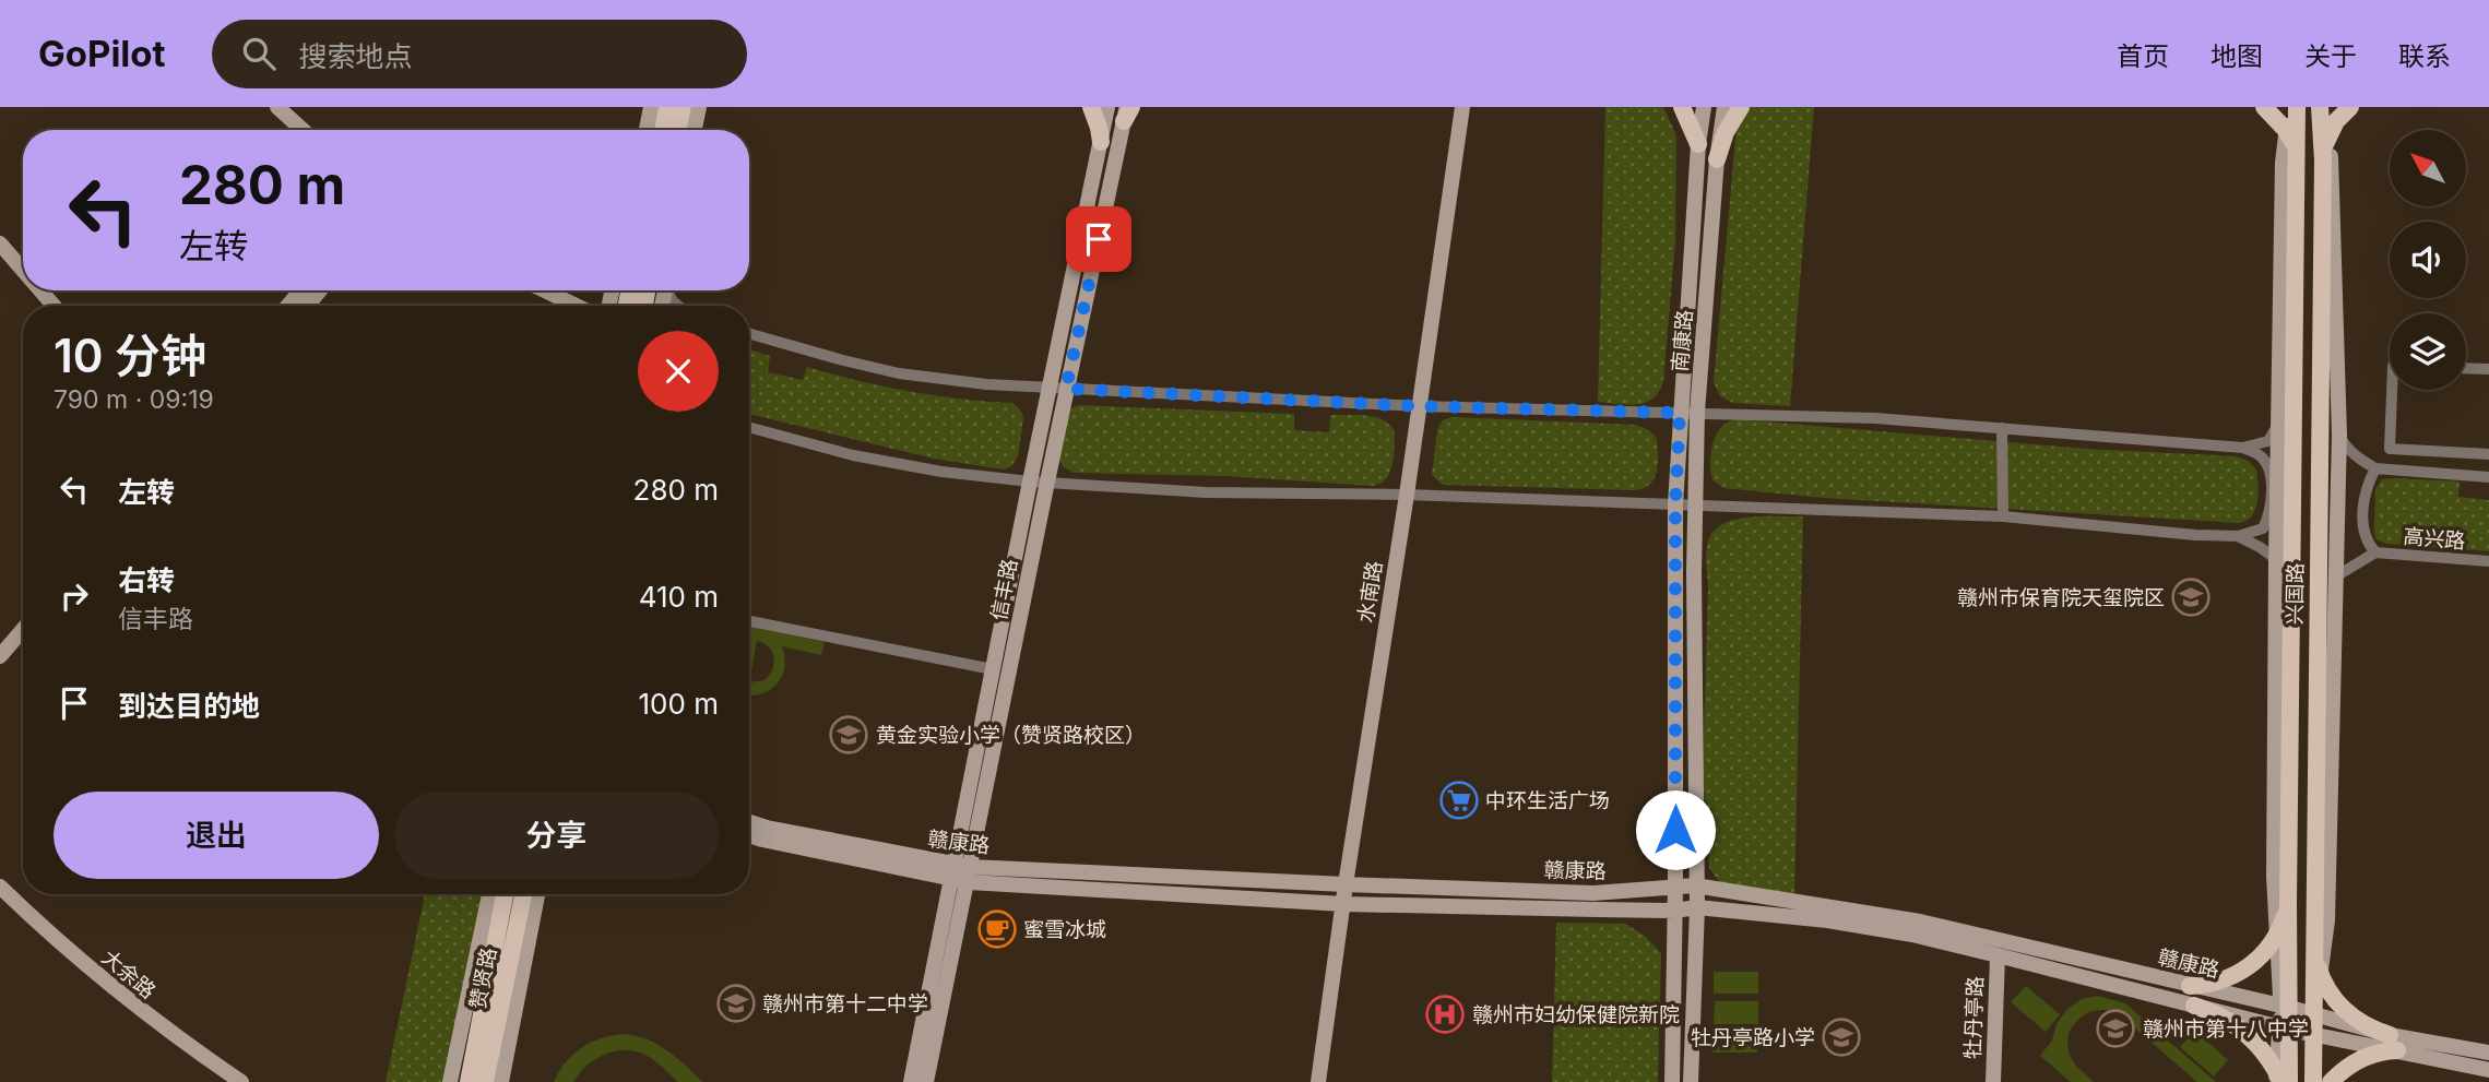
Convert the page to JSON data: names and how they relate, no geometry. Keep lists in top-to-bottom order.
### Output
{
  "streets": {
    "main road": [
      "南康路",
      "信丰路",
      "水南路",
      "兴国路",
      "赣康路",
      "大余路",
      "赞贤路",
      "牡丹亭路"
    ],
    "street": ["高兴路"]
  },
  "crossings": [
    ["南康路", "赣康路"],
    ["信丰路", "赣康路"],
    ["水南路", "赣康路"],
    ["兴国路", "赣康路"],
    ["赣康路", "牡丹亭路"]
  ],
  "places": {
    "school or university": [
      "赣州市保育院天玺院区",
      "黄金实验小学（赞贤路校区）",
      "赣州市第十二中学",
      "赣州市第十八中学",
      "牡丹亭路小学"
    ],
    "supermarket": ["中环生活广场"],
    "cafe": ["蜜雪冰城"],
    "hospital": ["赣州市妇幼保健院新院"]
  },
  "north": "top left",
  "page": {
    "header": "GoPilot",
    "search": "搜索地点",
    "nav": [
      "首页",
      "地图",
      "关于",
      "联系"
    ],
    "turn": ["280 m", "左转"],
    "heading": ["10 分钟", "790 m · 09:19"],
    "list": [
      {
        "name": "左转",
        "value": "280 m"
      },
      {
        "name": "右转",
        "note": "信丰路",
        "value": "410 m"
      },
      {
        "name": "到达目的地",
        "value": "100 m"
      }
    ],
    "buttons": ["退出", "分享"]
  }
}
